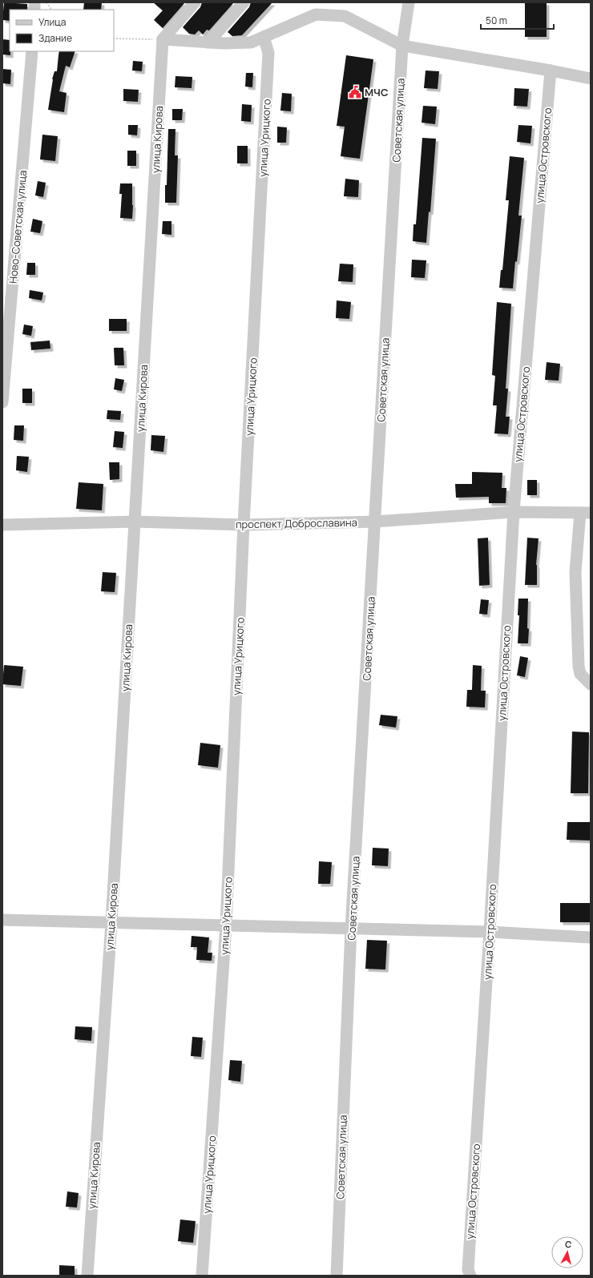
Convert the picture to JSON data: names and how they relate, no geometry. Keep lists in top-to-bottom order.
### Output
{
  "streets": {
    "street": [
      "Советская улица",
      "улица Урицкого",
      "улица Кирова",
      "улица Островского",
      "Ново-Советская улица",
      "проспект Доброславина"
    ]
  },
  "crossings": [
    ["Советская улица", "проспект Доброславина"],
    ["улица Урицкого", "проспект Доброславина"],
    ["улица Кирова", "проспект Доброславина"],
    ["улица Островского", "проспект Доброславина"]
  ],
  "places": {
    "public building": ["МЧС"]
  },
  "legend": ["Улица", "Здание"],
  "scale_bar": "50 m",
  "north": "top"
}
